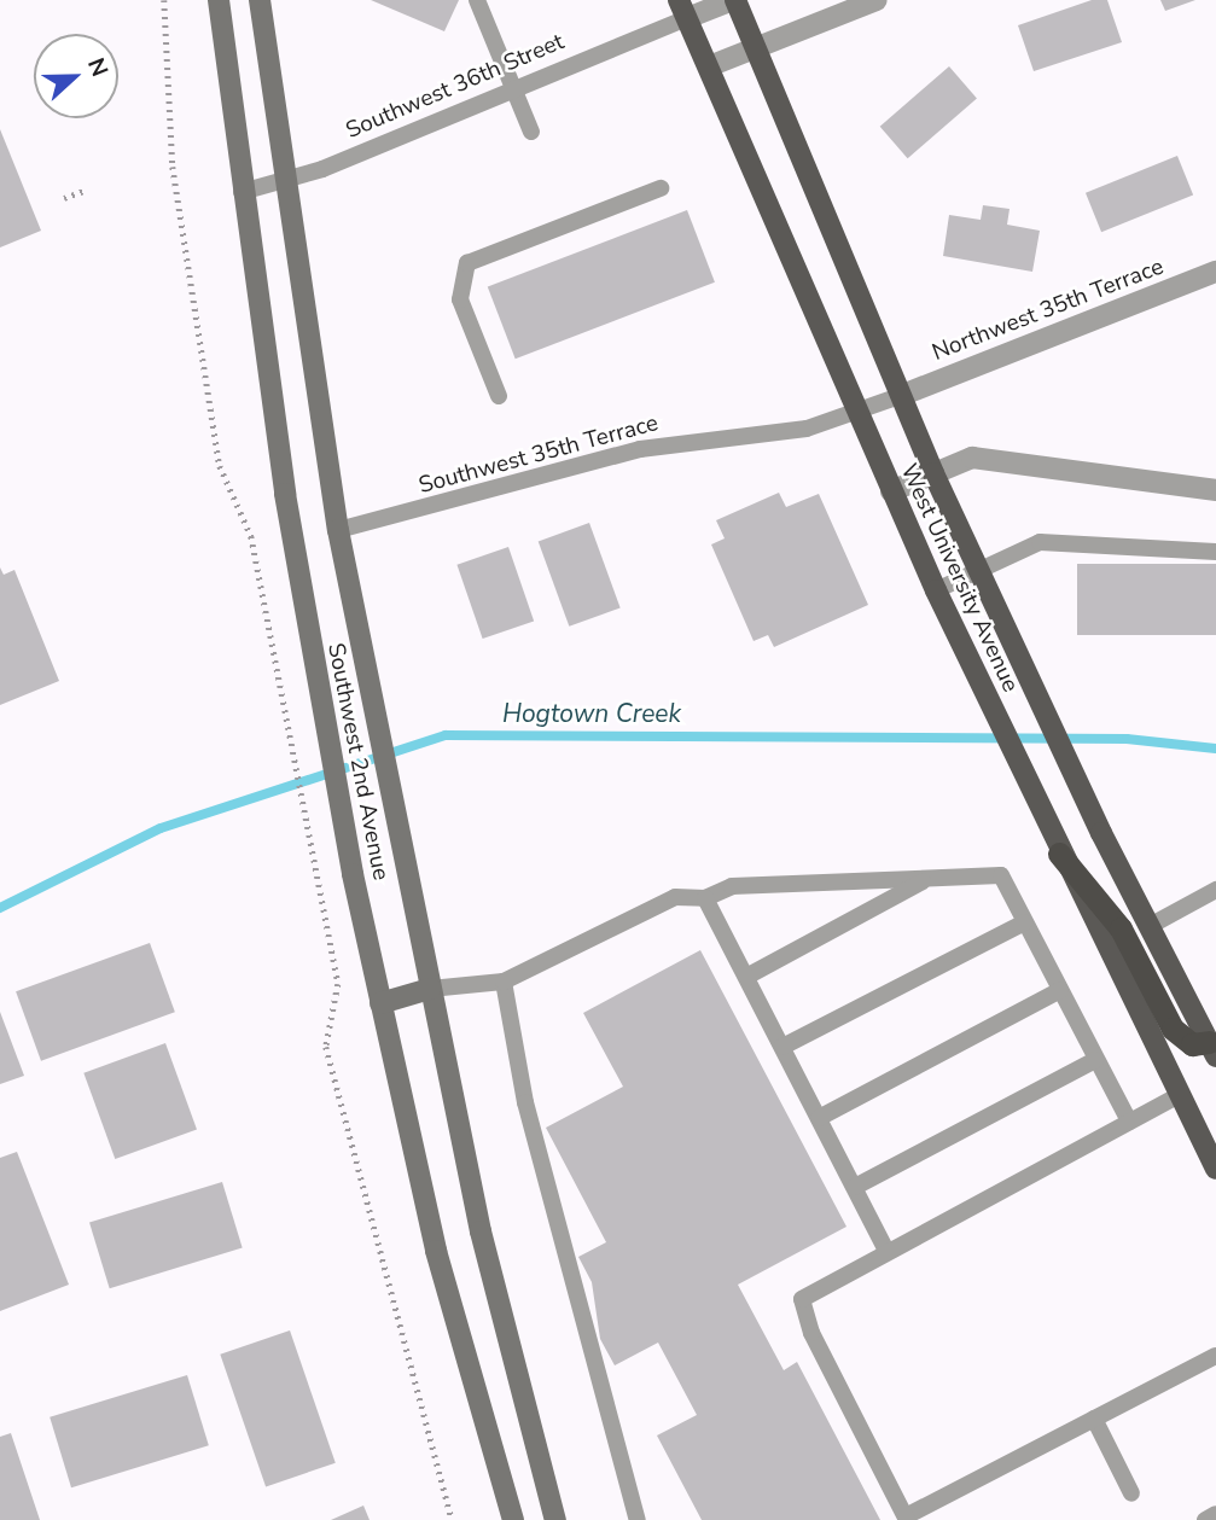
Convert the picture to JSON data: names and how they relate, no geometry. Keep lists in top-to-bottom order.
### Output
{
  "streets": {
    "main road": ["West University Avenue", "Southwest 2nd Avenue"],
    "street": ["Northwest 35th Terrace"],
    "lane": ["Southwest 36th Street", "Southwest 35th Terrace"]
  },
  "crossings": [
    ["Southwest 36th Street", "West University Avenue"],
    ["Southwest 36th Street", "Southwest 2nd Avenue"],
    ["Northwest 35th Terrace", "Southwest 35th Terrace"],
    ["Northwest 35th Terrace", "West University Avenue"],
    ["Southwest 35th Terrace", "West University Avenue"],
    ["Southwest 35th Terrace", "Southwest 2nd Avenue"]
  ],
  "water": ["Hogtown Creek"],
  "north": "right"
}
